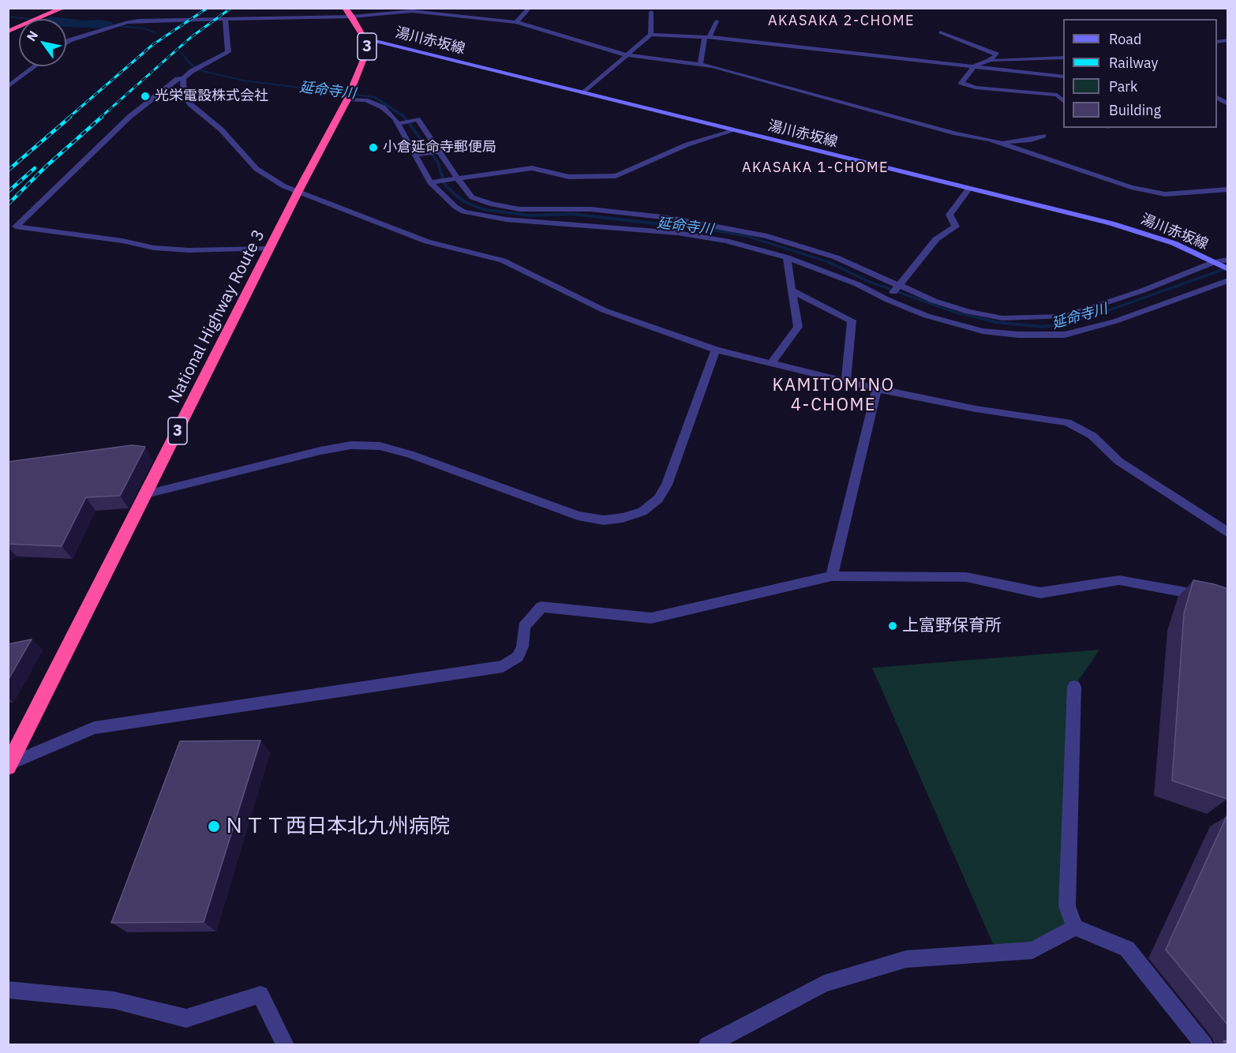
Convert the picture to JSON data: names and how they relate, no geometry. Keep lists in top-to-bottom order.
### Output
{
  "streets": {
    "highway": ["3", "National Highway Route 3"],
    "main road": ["湯川赤坂線"]
  },
  "crossings": [
    ["湯川赤坂線", "3"],
    ["湯川赤坂線", "National Highway Route 3"],
    ["3", "National Highway Route 3"]
  ],
  "districts": ["AKASAKA 2-CHOME", "AKASAKA 1-CHOME", "KAMITOMINO 4-CHOME"],
  "water": ["延命寺川"],
  "places": [
    "光栄電設株式会社",
    "小倉延命寺郵便局",
    "上富野保育所",
    "ＮＴＴ西日本北九州病院"
  ],
  "legend": [
    "Road",
    "Railway",
    "Park",
    "Building"
  ],
  "north": "top left"
}
